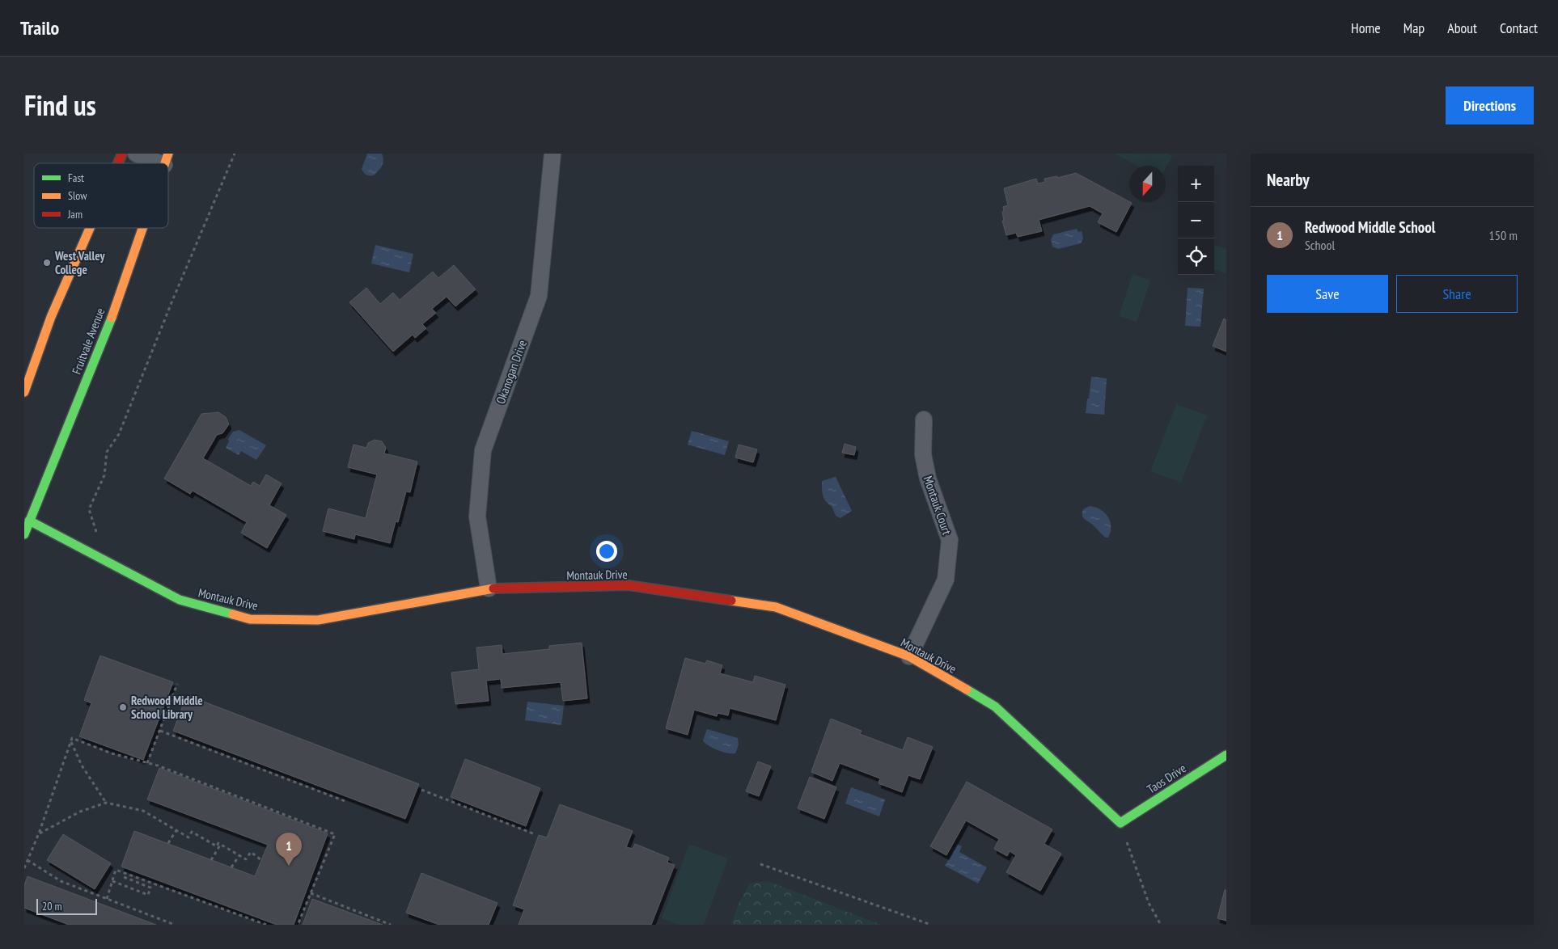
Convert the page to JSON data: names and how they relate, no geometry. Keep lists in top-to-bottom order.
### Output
{
  "streets": {
    "street": [
      "Fruitvale Avenue",
      "Okanogan Drive",
      "Montauk Court",
      "Montauk Drive",
      "Taos Drive"
    ]
  },
  "crossings": [
    ["Fruitvale Avenue", "Montauk Drive"],
    ["Okanogan Drive", "Montauk Drive"],
    ["Montauk Court", "Montauk Drive"],
    ["Montauk Drive", "Taos Drive"]
  ],
  "places": ["West Valley College", "Redwood Middle School Library"],
  "legend": ["Fast", "Slow", "Jam"],
  "scale_bar": "20 m",
  "north": "bottom",
  "page": {
    "header": "Trailo",
    "nav": [
      "Home",
      "Map",
      "About",
      "Contact"
    ],
    "title": "Find us",
    "buttons": [
      "Directions",
      ["Save", "Share"]
    ],
    "heading": "Nearby",
    "map_buttons": ["+", "−"],
    "list": [
      {
        "mark": "1",
        "name": "Redwood Middle School",
        "note": "School",
        "value": "150 m"
      }
    ],
    "pins": "1",
    "scale": "20 m"
  }
}
